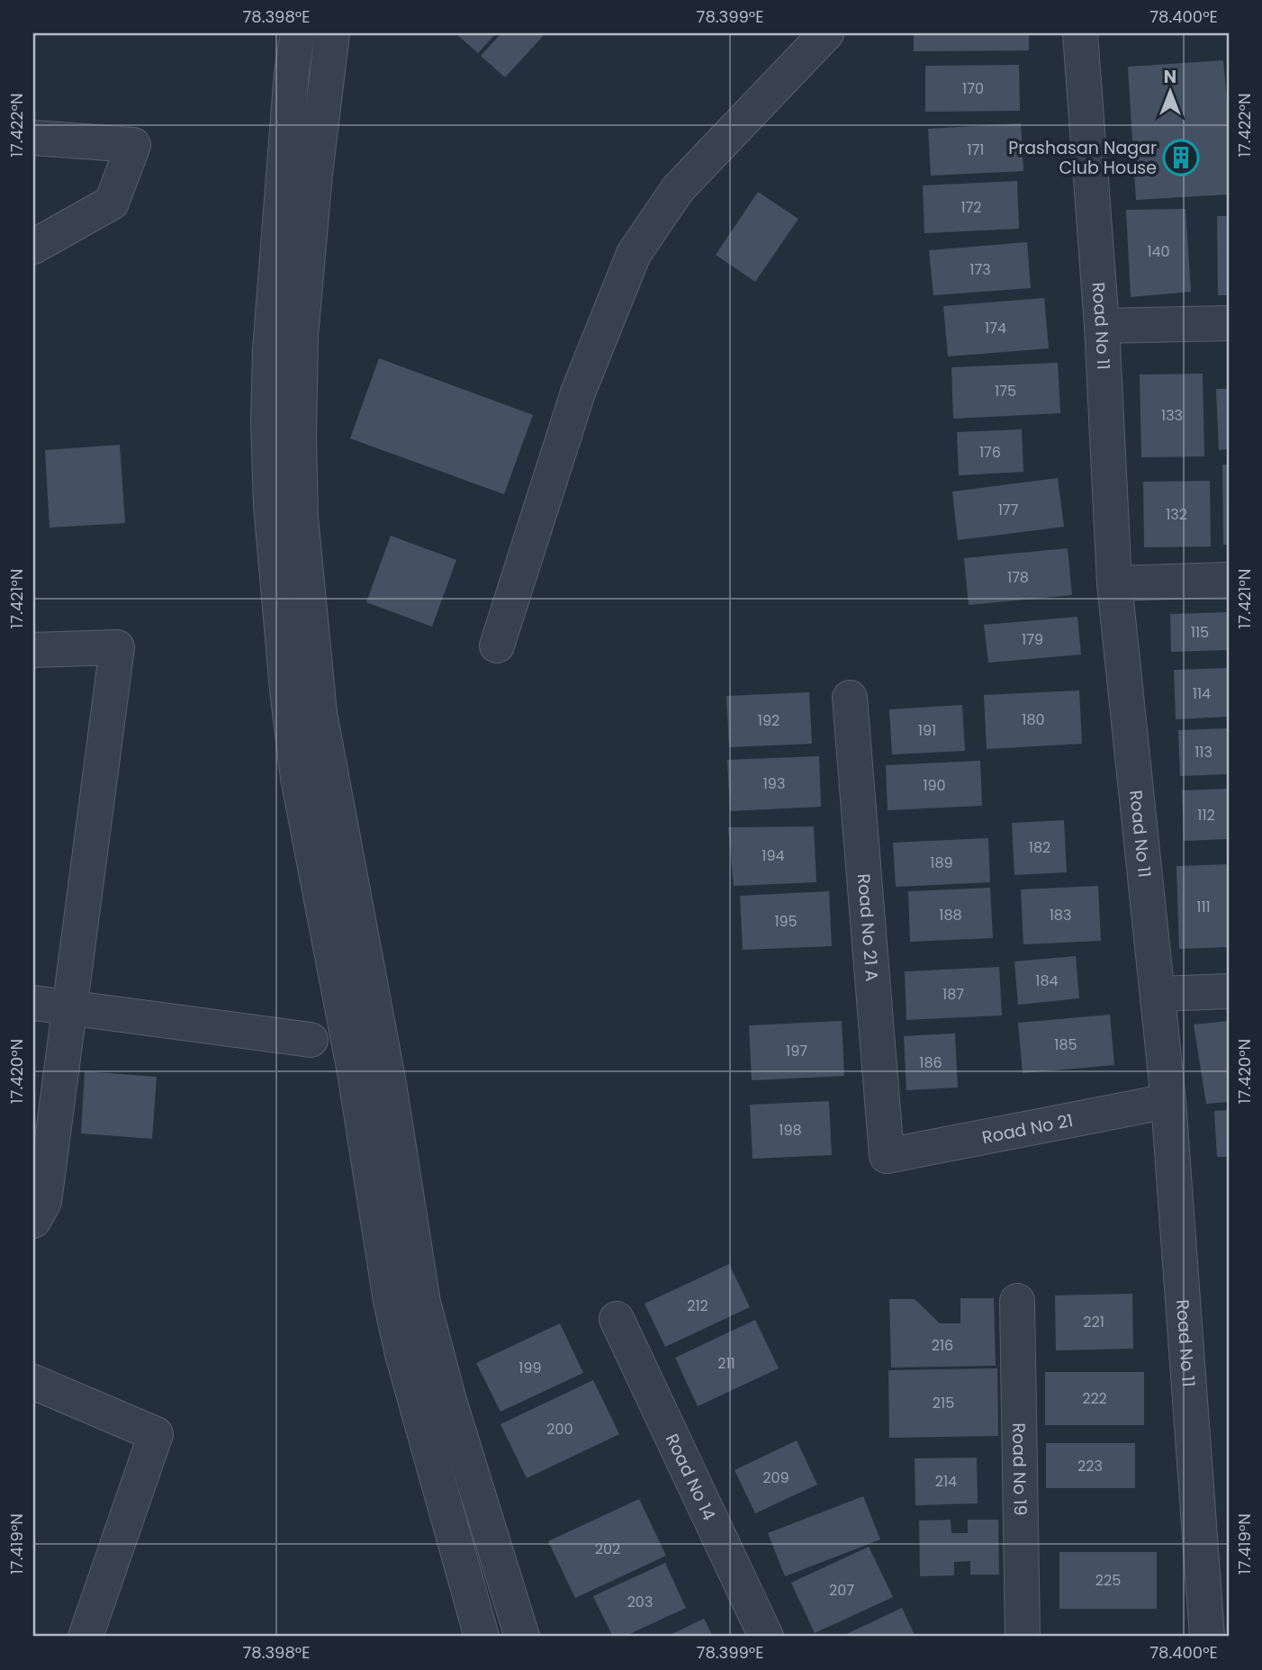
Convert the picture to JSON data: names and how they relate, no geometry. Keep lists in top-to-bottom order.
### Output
{
  "streets": {
    "street": [
      "Road No 11",
      "Road No 21 A",
      "Road No 21",
      "Road No 19",
      "Road No 14"
    ]
  },
  "crossings": [
    ["Road No 11", "Road No 21"],
    ["Road No 21 A", "Road No 21"]
  ],
  "places": {
    "building": ["Prashasan Nagar Club House"]
  },
  "house_numbers": [
    "170",
    "171",
    "172",
    "140",
    "173",
    "174",
    "175",
    "133",
    "176",
    "177",
    "132",
    "178",
    "115",
    "179",
    "114",
    "180",
    "192",
    "191",
    "113",
    "193",
    "190",
    "112",
    "182",
    "194",
    "189",
    "111",
    "188",
    "183",
    "195",
    "184",
    "187",
    "185",
    "197",
    "186",
    "198",
    "212",
    "221",
    "216",
    "211",
    "199",
    "222",
    "215",
    "200",
    "223",
    "209",
    "214",
    "202",
    "225",
    "207",
    "203"
  ],
  "north": "top",
  "coordinates": [
    "78.398°E",
    "78.399°E",
    "78.400°E",
    "17.422°N",
    "17.421°N",
    "17.420°N",
    "17.419°N"
  ]
}
